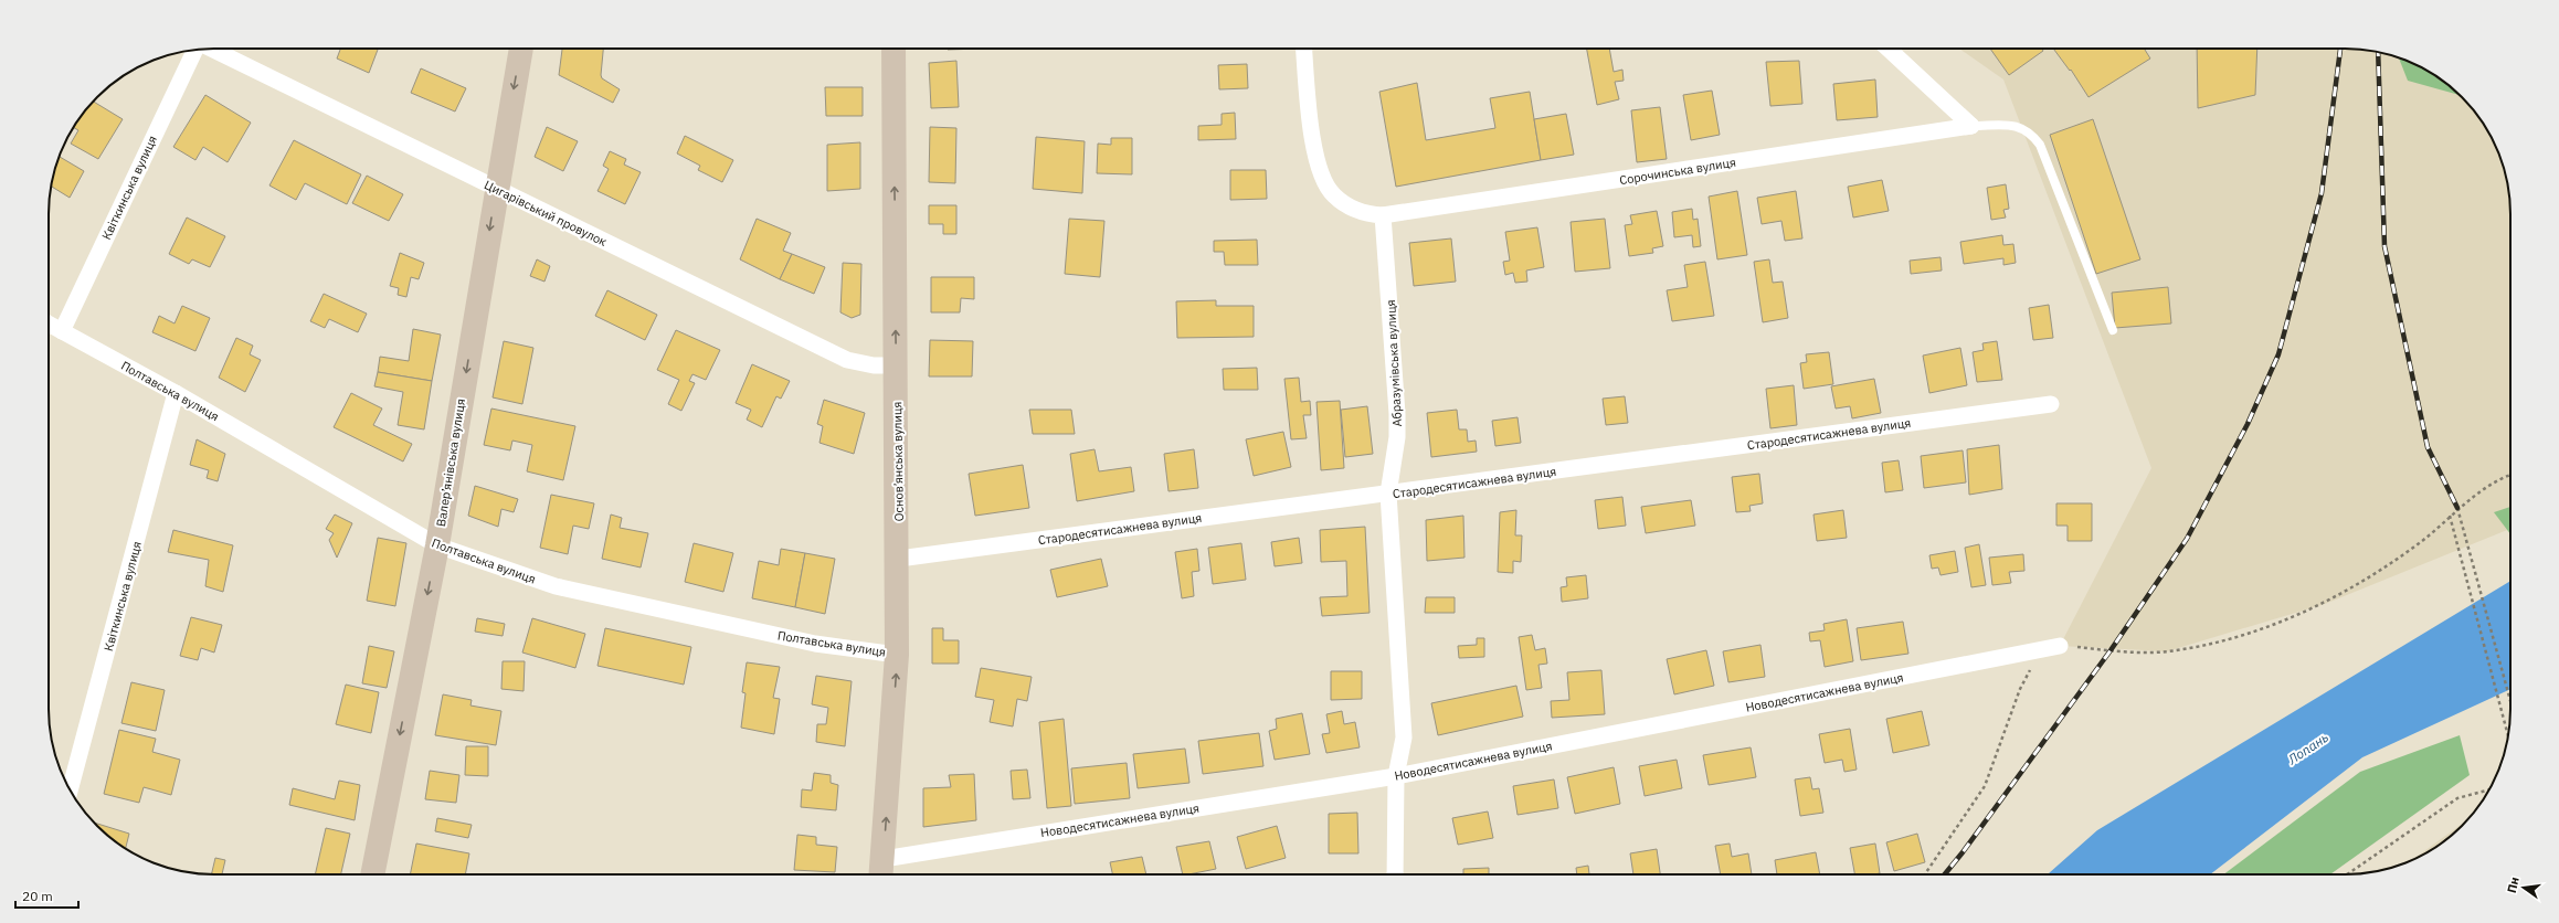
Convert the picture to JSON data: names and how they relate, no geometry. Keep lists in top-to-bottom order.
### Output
{
  "streets": {
    "street": [
      "Сорочинська вулиця",
      "Квіткинська вулиця",
      "Цигарівський провулок",
      "Абразумівська вулиця",
      "Полтавська вулиця",
      "Стародесятисажнева вулиця",
      "Основ’янська вулиця",
      "Валер’янівська вулиця",
      "Новодесятисажнева вулиця"
    ]
  },
  "crossings": [
    ["Сорочинська вулиця", "Абразумівська вулиця"],
    ["Квіткинська вулиця", "Полтавська вулиця"],
    ["Цигарівський провулок", "Основ’янська вулиця"],
    ["Цигарівський провулок", "Валер’янівська вулиця"],
    ["Абразумівська вулиця", "Стародесятисажнева вулиця"],
    ["Абразумівська вулиця", "Новодесятисажнева вулиця"],
    ["Полтавська вулиця", "Основ’янська вулиця"],
    ["Полтавська вулиця", "Валер’янівська вулиця"],
    ["Стародесятисажнева вулиця", "Основ’янська вулиця"],
    ["Основ’янська вулиця", "Новодесятисажнева вулиця"]
  ],
  "one_way": ["Основ’янська вулиця", "Валер’янівська вулиця"],
  "water": ["Лопань"],
  "scale_bar": "20 m",
  "north": "left"
}
